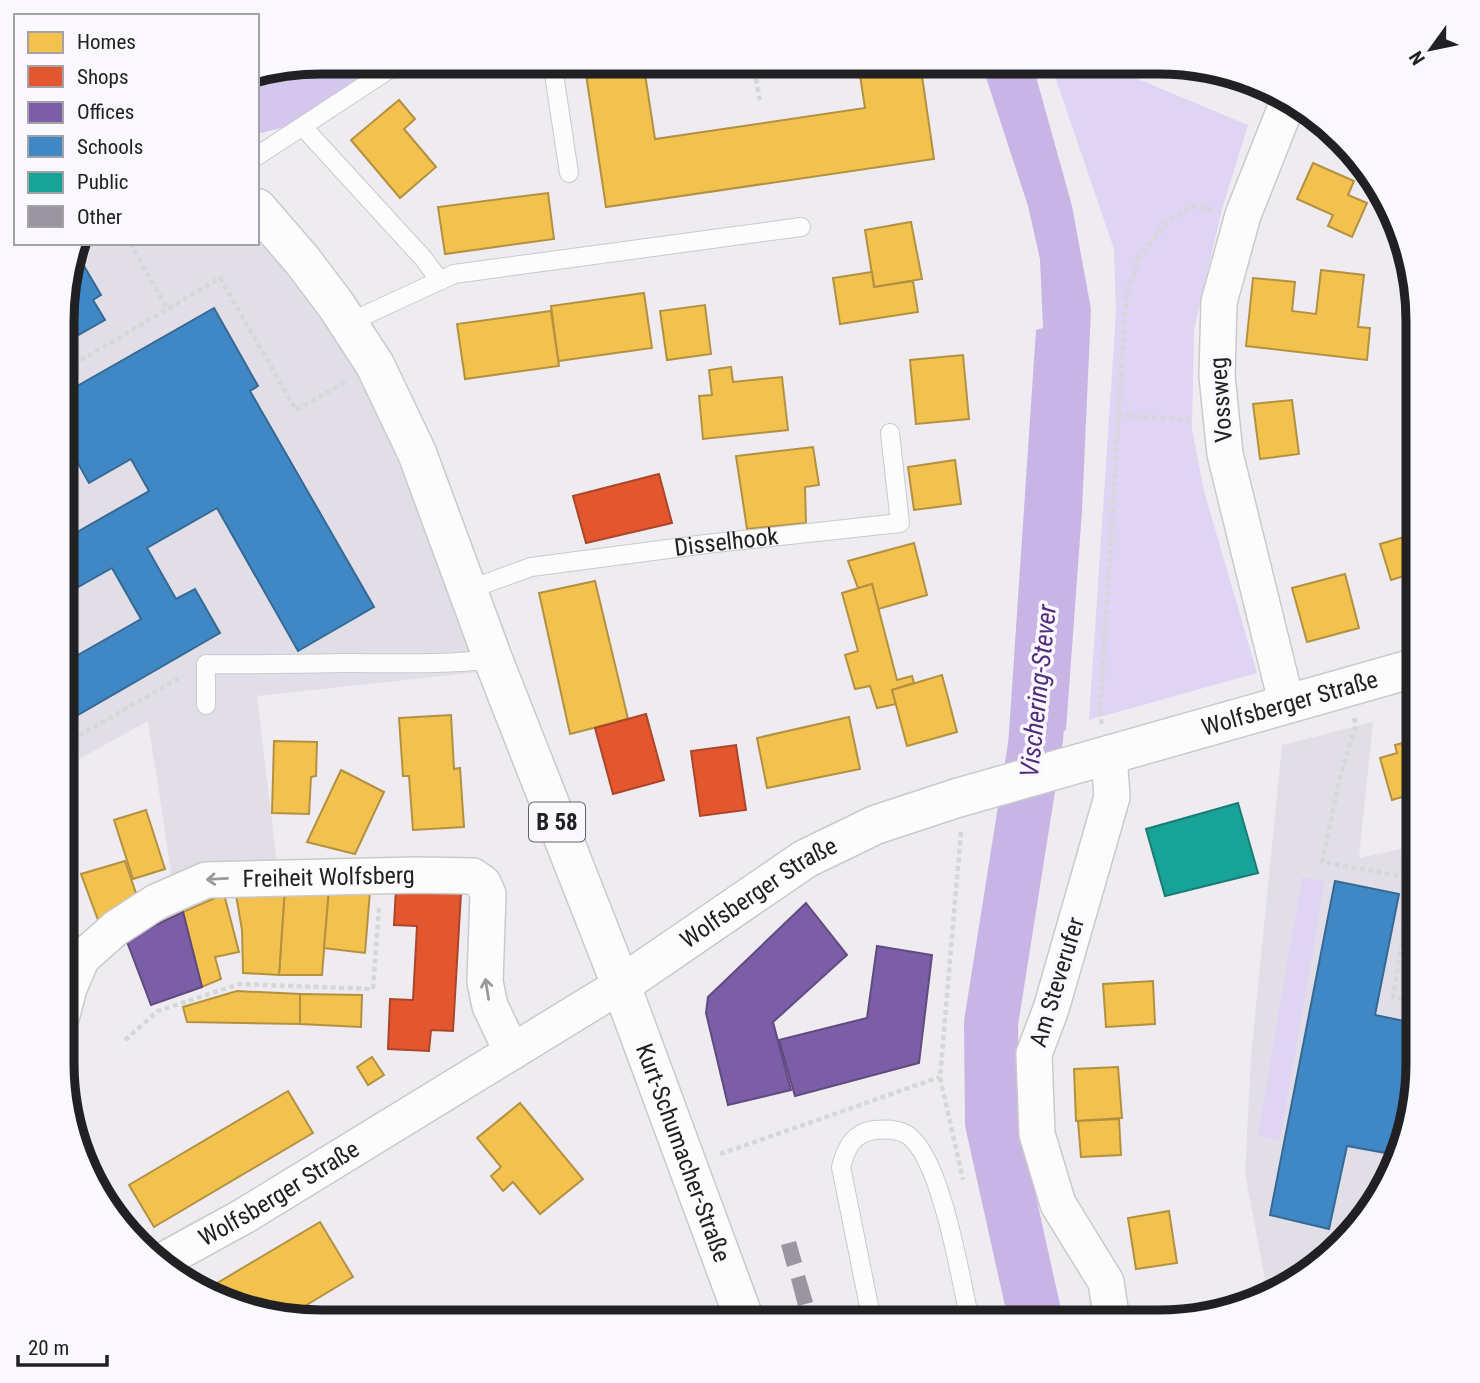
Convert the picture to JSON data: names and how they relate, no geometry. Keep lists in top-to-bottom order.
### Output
{
  "streets": {
    "main road": ["Wolfsberger Straße", "B 58", "Kurt-Schumacher-Straße"],
    "street": ["Vossweg", "Freiheit Wolfsberg", "Am Steverufer"],
    "lane": ["Disselhook"]
  },
  "crossings": [
    ["Vossweg", "Wolfsberger Straße"],
    ["Disselhook", "B 58"],
    ["Wolfsberger Straße", "B 58"],
    ["Wolfsberger Straße", "Freiheit Wolfsberg"],
    ["Wolfsberger Straße", "Am Steverufer"],
    ["Wolfsberger Straße", "Kurt-Schumacher-Straße"],
    ["B 58", "Kurt-Schumacher-Straße"]
  ],
  "water": ["Vischering-Stever"],
  "legend": [
    "Homes",
    "Shops",
    "Offices",
    "Schools",
    "Public",
    "Other"
  ],
  "scale_bar": "20 m",
  "north": "bottom left"
}
